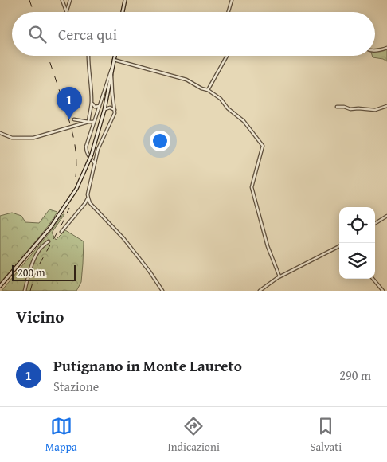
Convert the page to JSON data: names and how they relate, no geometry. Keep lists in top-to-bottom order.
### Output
{
  "scale_bar": "200 m",
  "page": {
    "search": "Cerca qui",
    "pins": "1",
    "scale": "200 m",
    "heading": "Vicino",
    "list": [
      {
        "mark": "1",
        "name": "Putignano in Monte Laureto",
        "note": "Stazione",
        "value": "290 m"
      }
    ],
    "nav": ["Mappa", "Indicazioni", "Salvati"]
  }
}
